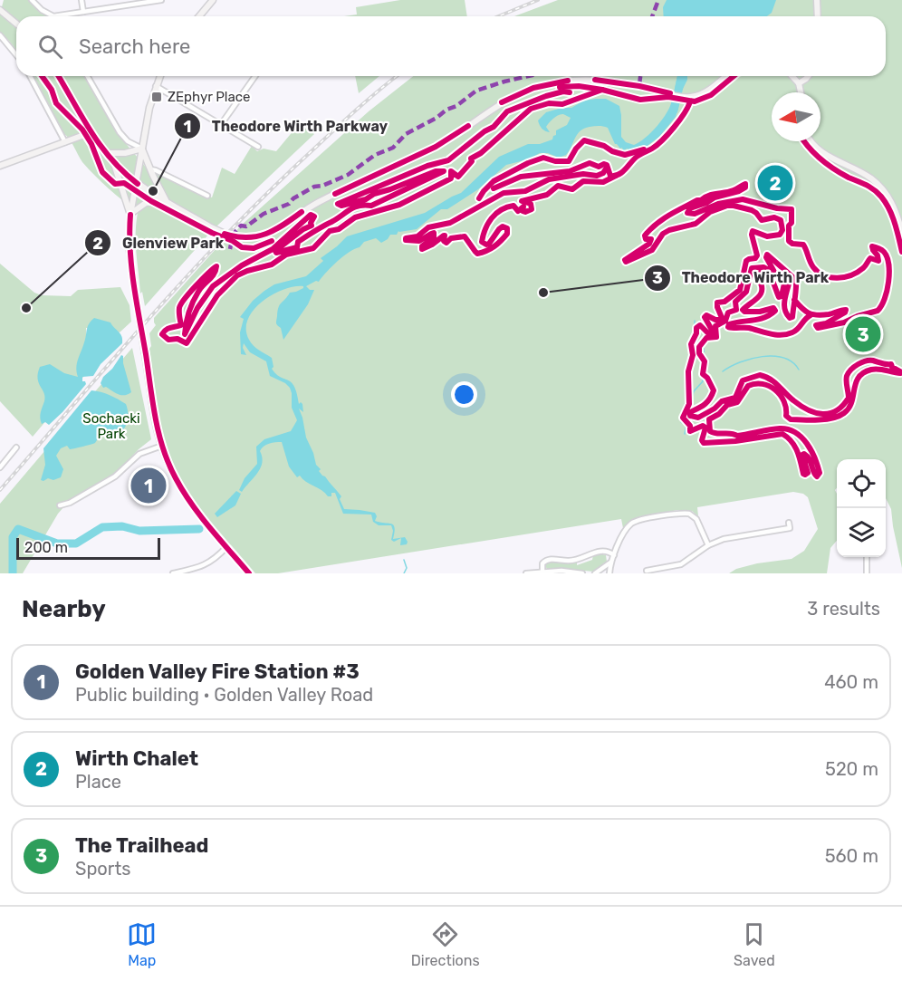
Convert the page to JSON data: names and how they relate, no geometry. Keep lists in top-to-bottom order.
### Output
{
  "parks": ["Sochacki Park"],
  "places": {
    "transit": ["ZEphyr Place"],
    "other": ["Theodore Wirth Parkway", "Theodore Wirth Park", "Glenview Park"]
  },
  "scale_bar": "200 m",
  "north": "left",
  "page": {
    "search": "Search here",
    "pins": ["2", "3", "1"],
    "scale": "200 m",
    "heading": ["Nearby", "3 results"],
    "list": [
      {
        "mark": "1",
        "name": "Golden Valley Fire Station #3",
        "note": "Public building · Golden Valley Road",
        "value": "460 m"
      },
      {
        "mark": "2",
        "name": "Wirth Chalet",
        "note": "Place",
        "value": "520 m"
      },
      {
        "mark": "3",
        "name": "The Trailhead",
        "note": "Sports",
        "value": "560 m"
      }
    ],
    "nav": ["Map", "Directions", "Saved"]
  }
}
